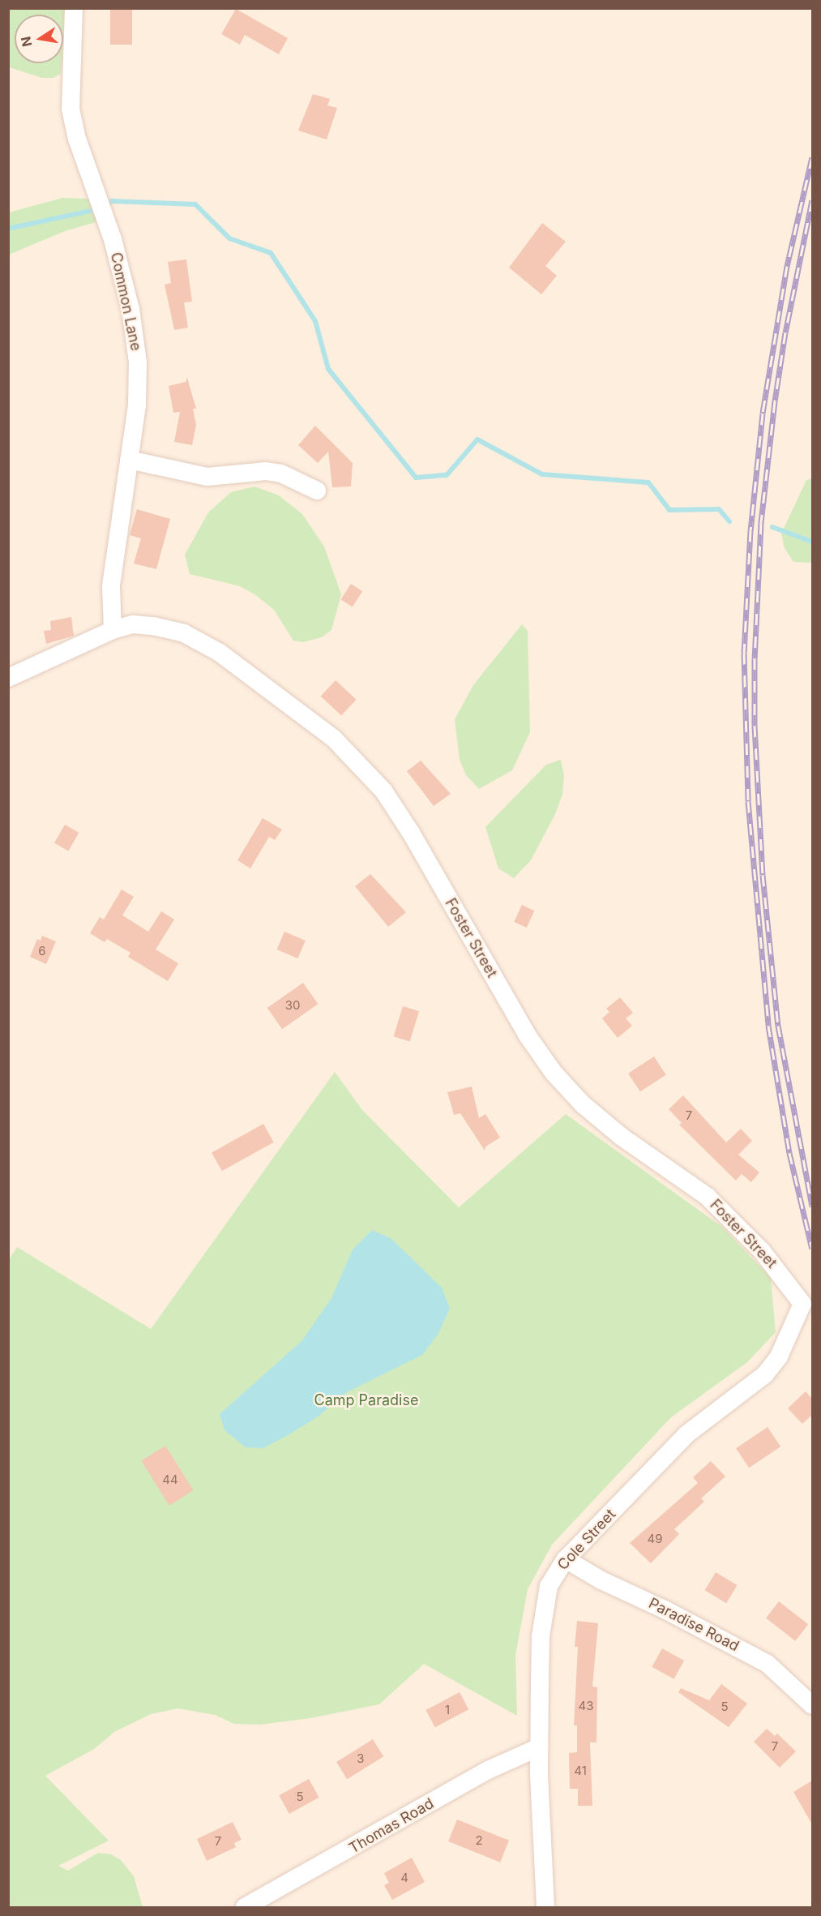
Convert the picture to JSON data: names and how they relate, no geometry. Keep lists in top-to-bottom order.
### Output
{
  "streets": {
    "street": [
      "Common Lane",
      "Foster Street",
      "Cole Street",
      "Paradise Road",
      "Thomas Road"
    ]
  },
  "crossings": [
    ["Common Lane", "Foster Street"],
    ["Foster Street", "Cole Street"],
    ["Cole Street", "Paradise Road"],
    ["Cole Street", "Thomas Road"]
  ],
  "parks": ["Camp Paradise"],
  "house_numbers": [
    "6",
    "30",
    "7",
    "44",
    "49",
    "43",
    "5",
    "1",
    "7",
    "3",
    "41",
    "5",
    "2",
    "7",
    "4"
  ],
  "north": "left"
}
